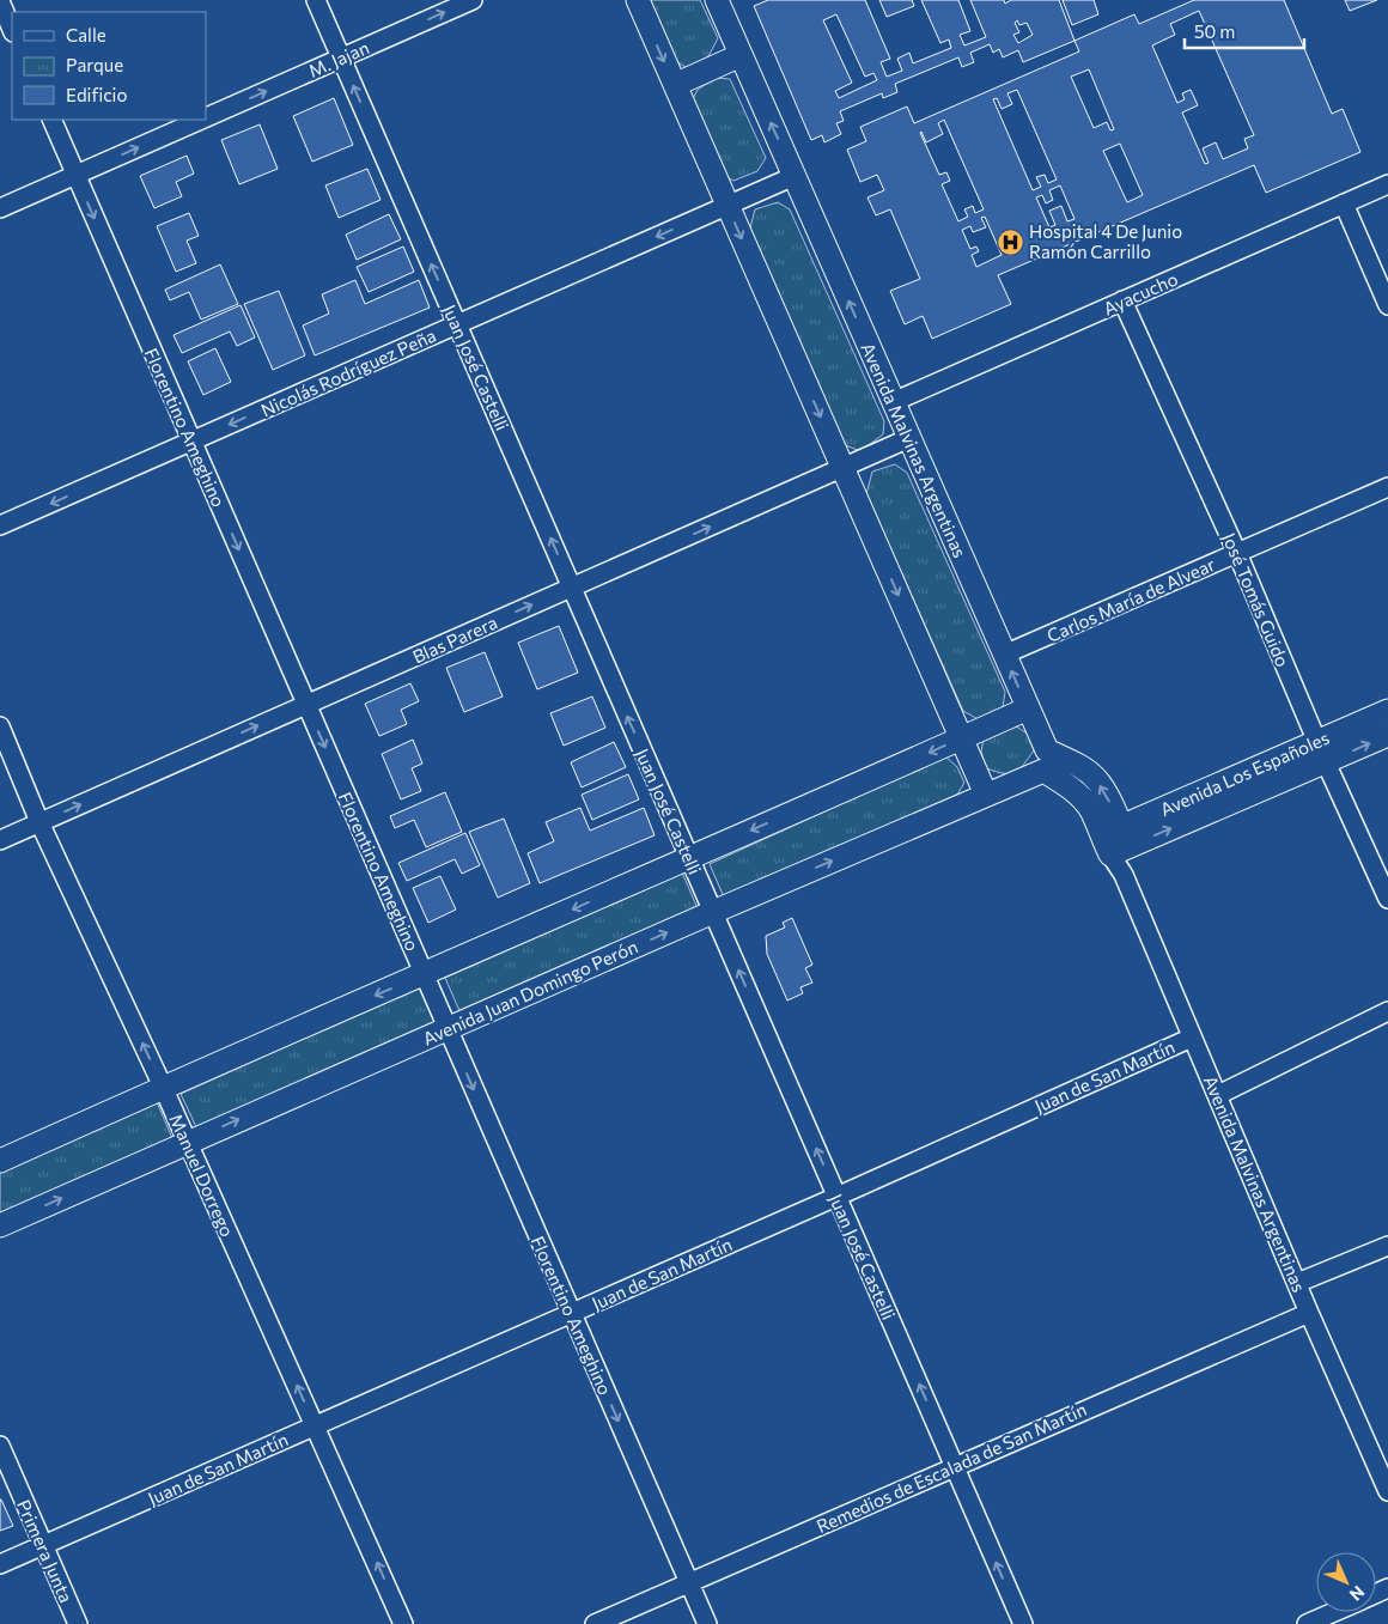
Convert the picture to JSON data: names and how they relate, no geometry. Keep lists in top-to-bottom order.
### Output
{
  "streets": {
    "main road": ["Avenida Malvinas Argentinas", "Avenida Los Españoles", "Avenida Juan Domingo Perón"],
    "street": [
      "M. Jajan",
      "Ayacucho",
      "Juan José Castelli",
      "Nicolás Rodríguez Peña",
      "Florentino Ameghino",
      "Carlos María de Alvear",
      "José Tomás Guido",
      "Blas Parera",
      "Juan de San Martín",
      "Manuel Dorrego",
      "Remedios de Escalada de San Martín",
      "Primera Junta"
    ]
  },
  "crossings": [
    ["M. Jajan", "Juan José Castelli"],
    ["M. Jajan", "Florentino Ameghino"],
    ["Ayacucho", "Avenida Malvinas Argentinas"],
    ["Ayacucho", "José Tomás Guido"],
    ["Juan José Castelli", "Nicolás Rodríguez Peña"],
    ["Juan José Castelli", "Blas Parera"],
    ["Juan José Castelli", "Avenida Juan Domingo Perón"],
    ["Juan José Castelli", "Juan de San Martín"],
    ["Juan José Castelli", "Remedios de Escalada de San Martín"],
    ["Nicolás Rodríguez Peña", "Florentino Ameghino"],
    ["Nicolás Rodríguez Peña", "Avenida Malvinas Argentinas"],
    ["Florentino Ameghino", "Blas Parera"],
    ["Florentino Ameghino", "Avenida Juan Domingo Perón"],
    ["Florentino Ameghino", "Juan de San Martín"],
    ["Florentino Ameghino", "Remedios de Escalada de San Martín"],
    ["Avenida Malvinas Argentinas", "Carlos María de Alvear"],
    ["Avenida Malvinas Argentinas", "Blas Parera"],
    ["Avenida Malvinas Argentinas", "Avenida Los Españoles"],
    ["Avenida Malvinas Argentinas", "Avenida Juan Domingo Perón"],
    ["Avenida Malvinas Argentinas", "Juan de San Martín"],
    ["Avenida Malvinas Argentinas", "Remedios de Escalada de San Martín"],
    ["Carlos María de Alvear", "José Tomás Guido"],
    ["José Tomás Guido", "Avenida Los Españoles"],
    ["Blas Parera", "Manuel Dorrego"],
    ["Avenida Juan Domingo Perón", "Manuel Dorrego"],
    ["Juan de San Martín", "Manuel Dorrego"],
    ["Juan de San Martín", "Primera Junta"]
  ],
  "one_way": [
    "M. Jajan",
    "Juan José Castelli",
    "Nicolás Rodríguez Peña",
    "Florentino Ameghino",
    "Blas Parera",
    "Manuel Dorrego"
  ],
  "places": {
    "hospital": ["Hospital 4 De Junio Ramón Carrillo"]
  },
  "legend": ["Calle", "Parque", "Edificio"],
  "scale_bar": "50 m",
  "north": "bottom right"
}
